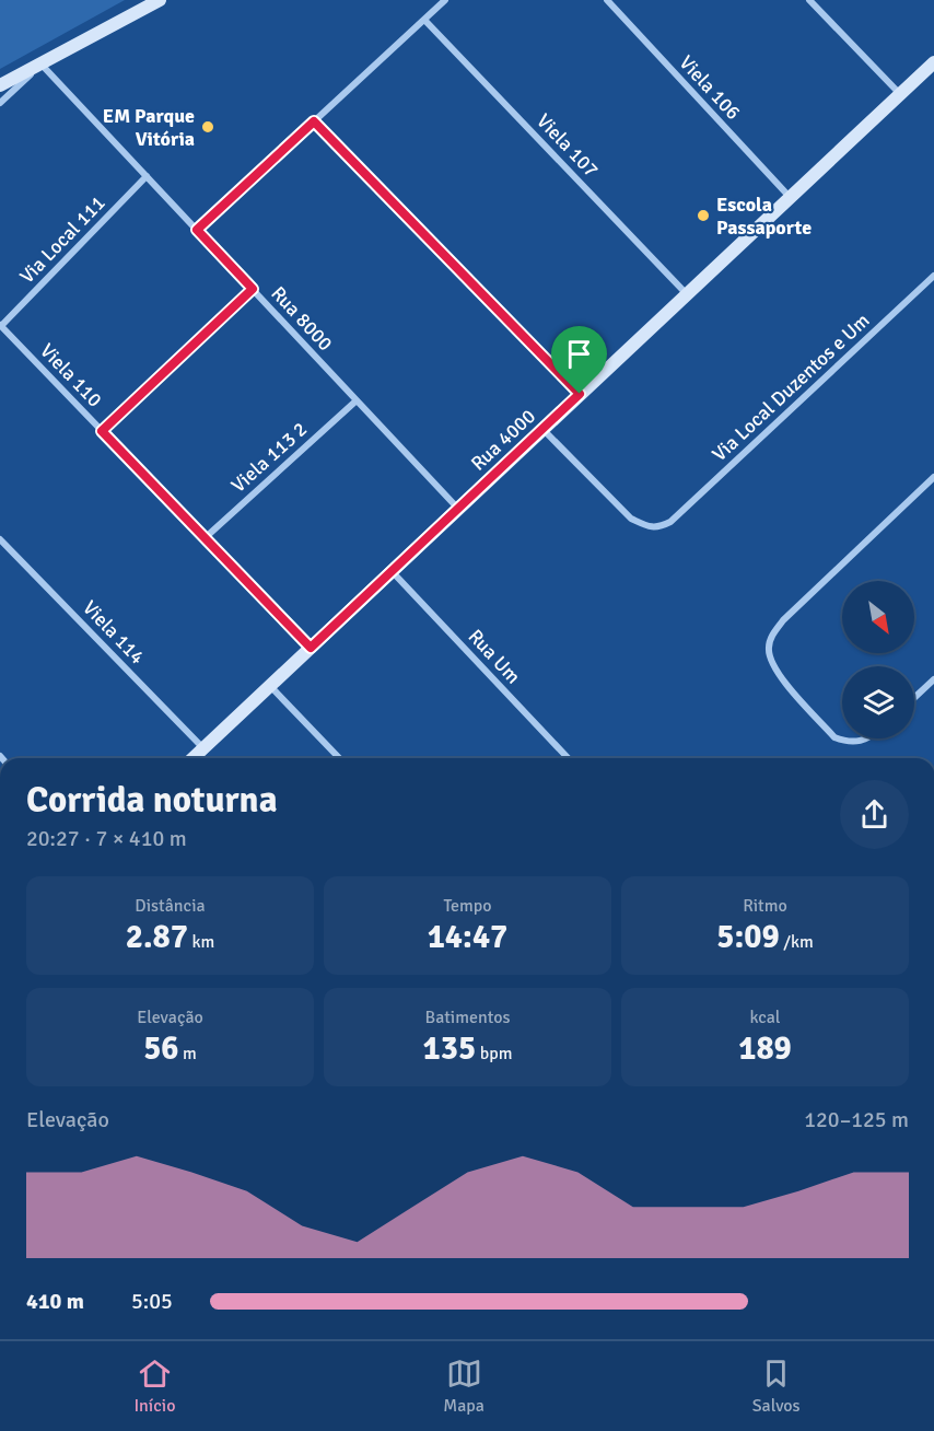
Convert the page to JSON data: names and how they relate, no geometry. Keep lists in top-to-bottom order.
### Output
{
  "streets": {
    "street": [
      "Viela 106",
      "Viela 107",
      "Via Local 111",
      "Rua 8000",
      "Viela 110",
      "Via Local Duzentos e Um",
      "Rua 4000",
      "Viela 113 2",
      "Viela 114",
      "Rua Um"
    ]
  },
  "crossings": [
    ["Viela 106", "Rua 4000"],
    ["Viela 107", "Rua 4000"],
    ["Via Local 111", "Rua 8000"],
    ["Via Local 111", "Viela 110"],
    ["Rua 8000", "Rua 4000"],
    ["Rua 8000", "Viela 113 2"],
    ["Viela 110", "Rua 4000"],
    ["Viela 110", "Viela 113 2"],
    ["Via Local Duzentos e Um", "Rua 4000"],
    ["Rua 4000", "Viela 114"],
    ["Rua 4000", "Rua Um"]
  ],
  "places": ["EM Parque Vitória", "Escola Passaporte"],
  "north": "bottom right",
  "page": {
    "heading": ["Corrida noturna", "20:27 · 7 × 410 m"],
    "stats": [
      ["Distância", "2.87 km"],
      ["Tempo", "14:47"],
      ["Ritmo", "5:09 /km"],
      ["Elevação", "56 m"],
      ["Batimentos", "135 bpm"],
      ["kcal", "189"]
    ],
    "chart": ["Elevação", "120–125 m"],
    "list": [
      {
        "name": "410 m",
        "note": "5:05"
      }
    ],
    "tabs": ["Início", "Mapa", "Salvos"]
  }
}
